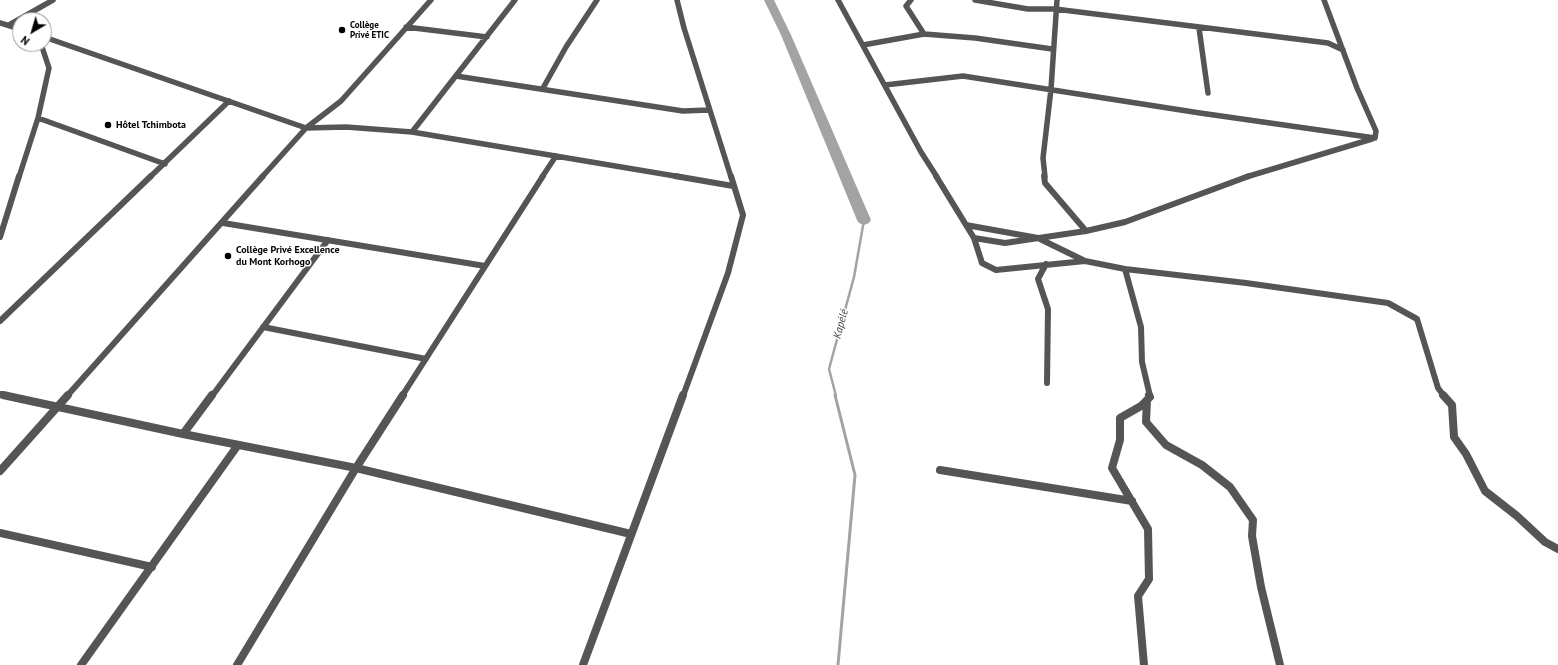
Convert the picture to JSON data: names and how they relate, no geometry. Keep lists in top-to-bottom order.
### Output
{
  "water": ["Kapélé"],
  "places": ["Collège Privé ETIC", "Hôtel Tchimbota", "Collège Privé Excellence du Mont Korhogo"],
  "north": "bottom left"
}
